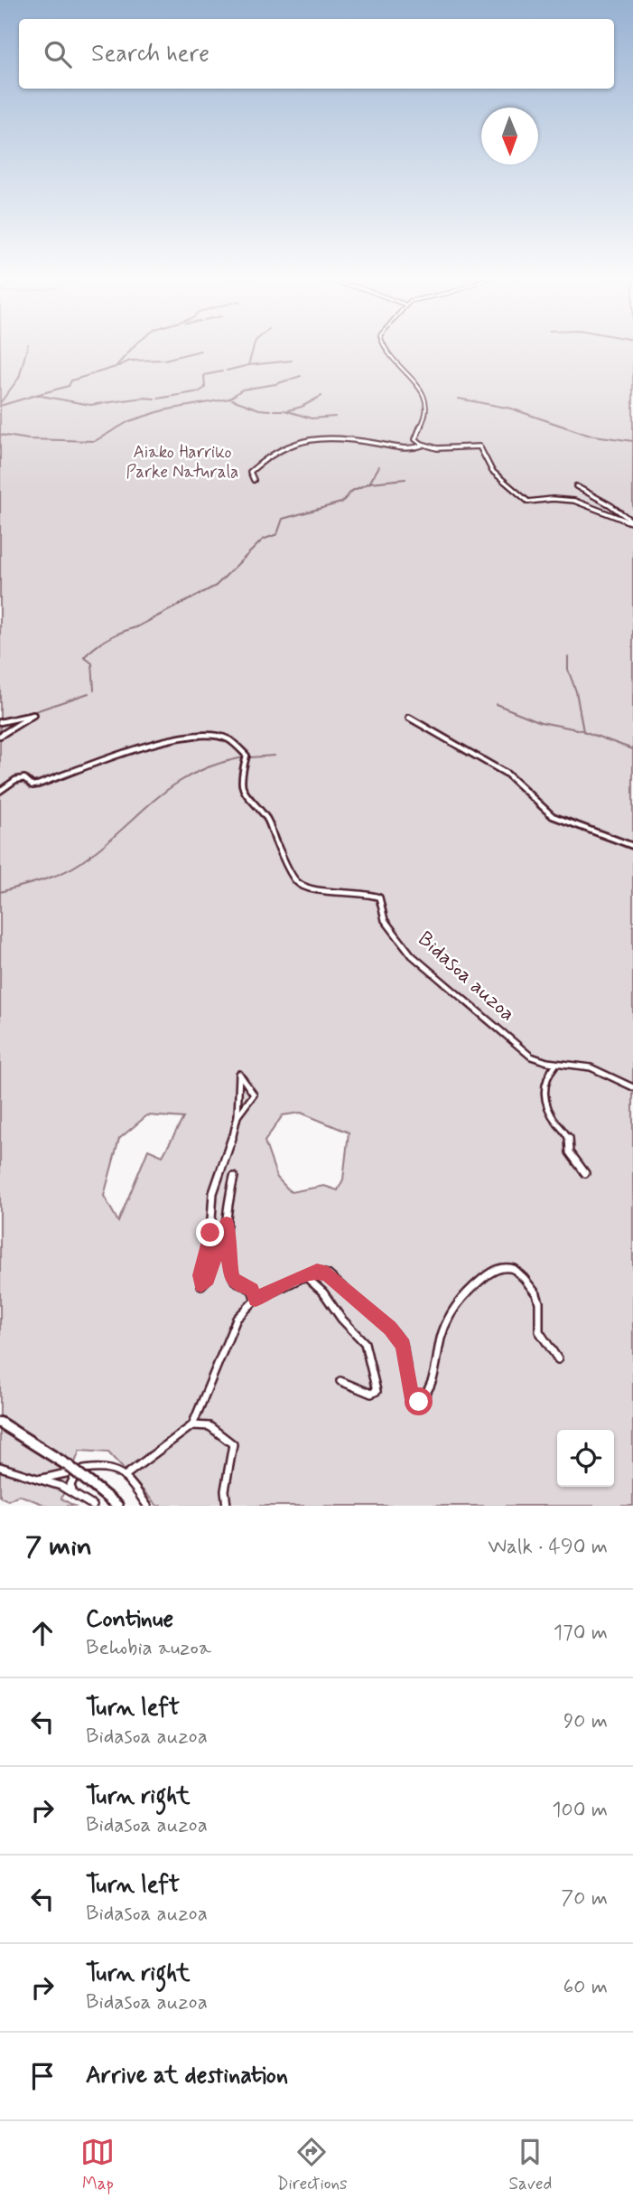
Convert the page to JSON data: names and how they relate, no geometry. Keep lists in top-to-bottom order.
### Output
{
  "streets": {
    "street": ["Bidasoa auzoa"]
  },
  "parks": ["Aiako Harriko Parke Naturala"],
  "north": "bottom",
  "page": {
    "search": "Search here",
    "heading": ["7 min", "Walk · 490 m"],
    "list": [
      ["Continue", "Behobia auzoa", "170 m"],
      ["Turn left", "Bidasoa auzoa", "90 m"],
      ["Turn right", "Bidasoa auzoa", "100 m"],
      ["Turn left", "Bidasoa auzoa", "70 m"],
      ["Turn right", "Bidasoa auzoa", "60 m"],
      "Arrive at destination"
    ],
    "nav": ["Map", "Directions", "Saved"]
  }
}
